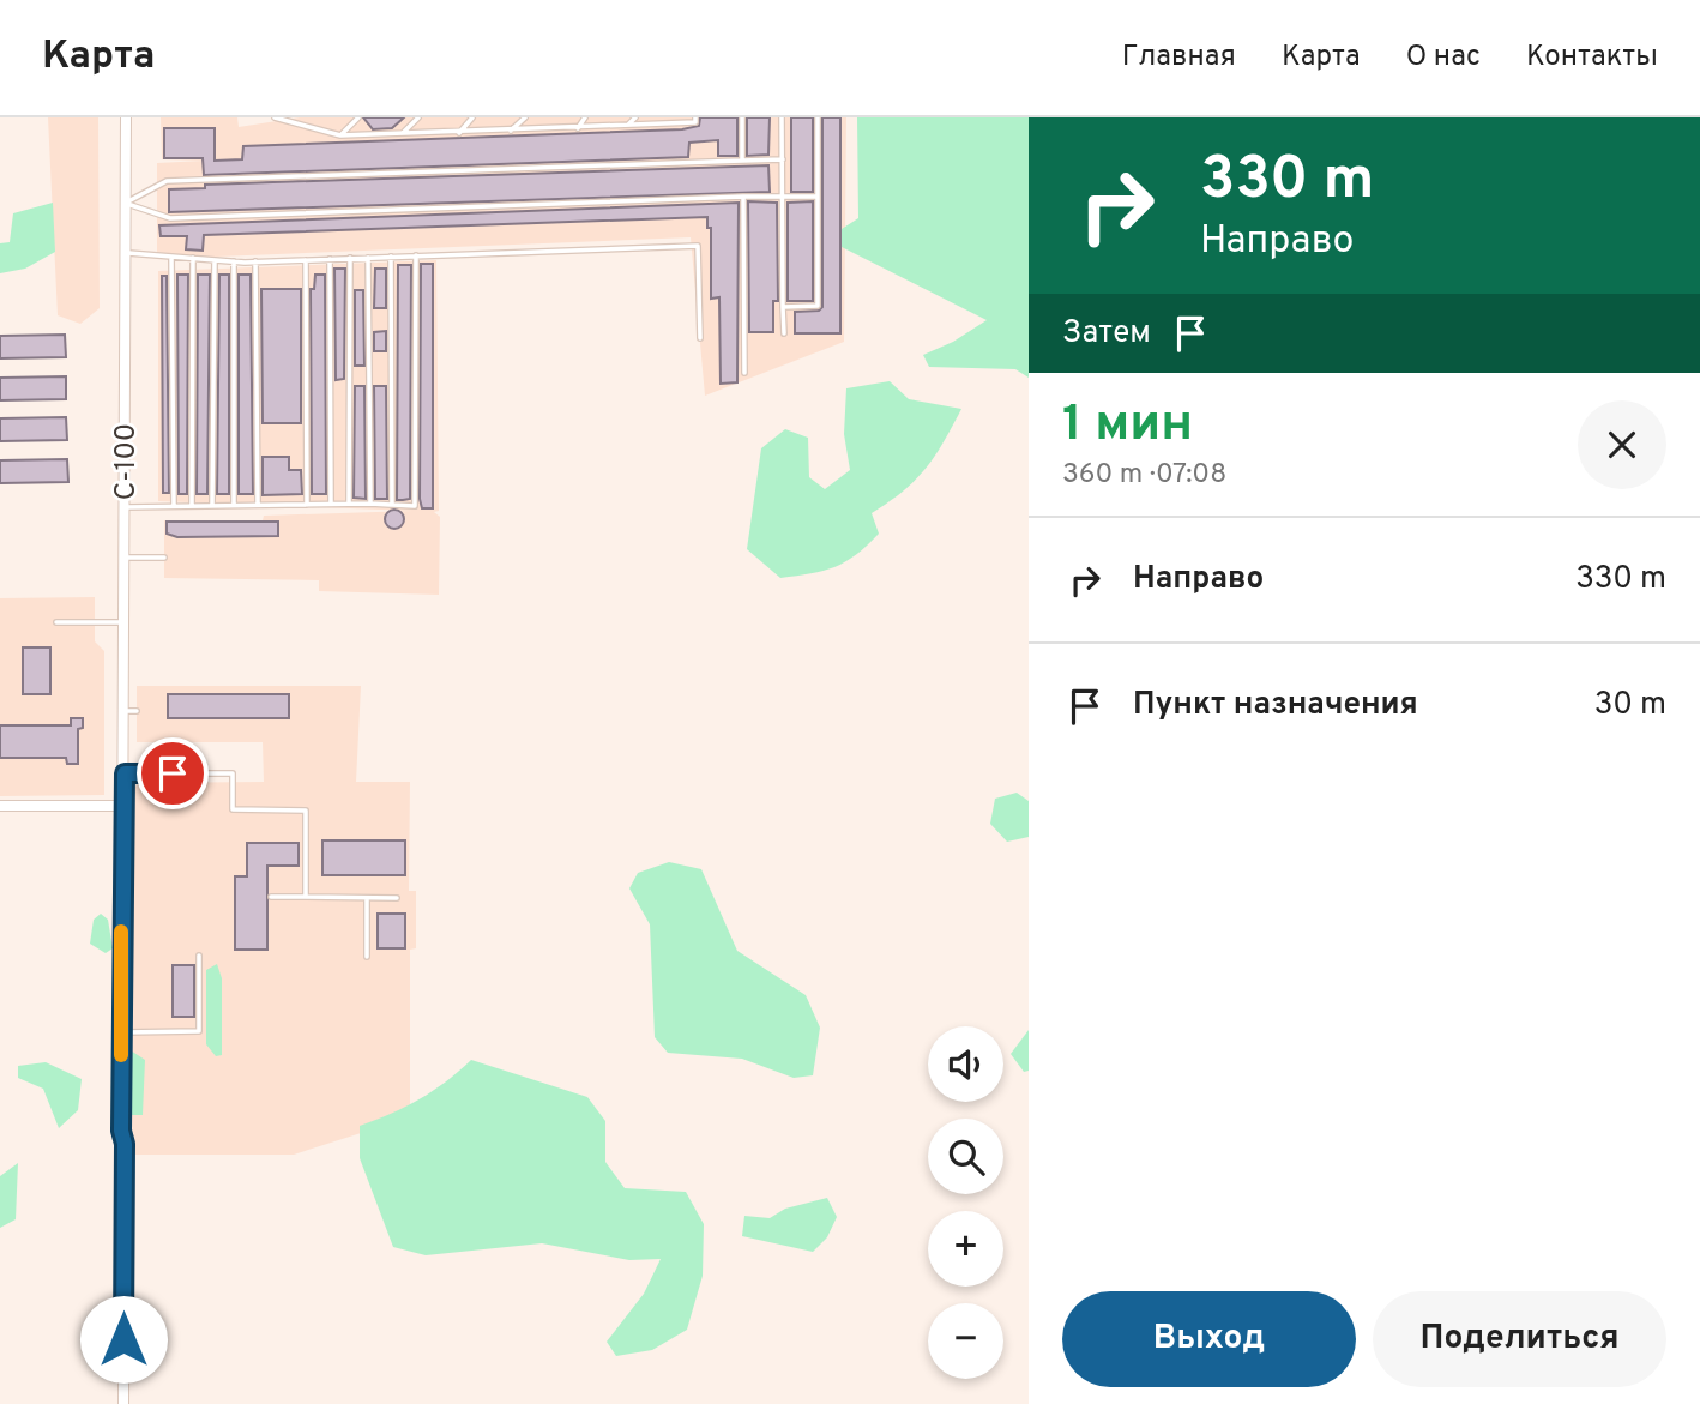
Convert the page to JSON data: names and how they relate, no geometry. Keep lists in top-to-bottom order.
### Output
{
  "streets": {
    "street": ["С-100"]
  },
  "page": {
    "header": "Карта",
    "nav": [
      "Главная",
      "Карта",
      "О нас",
      "Контакты"
    ],
    "turn": ["330 m", "Направо"],
    "then": "Затем",
    "heading": ["1 мин", "360 m · 07:08"],
    "list": [
      {
        "name": "Направо",
        "value": "330 m"
      },
      {
        "name": "Пункт назначения",
        "value": "30 m"
      }
    ],
    "map_buttons": ["+", "−"],
    "buttons": ["Выход", "Поделиться"]
  }
}
